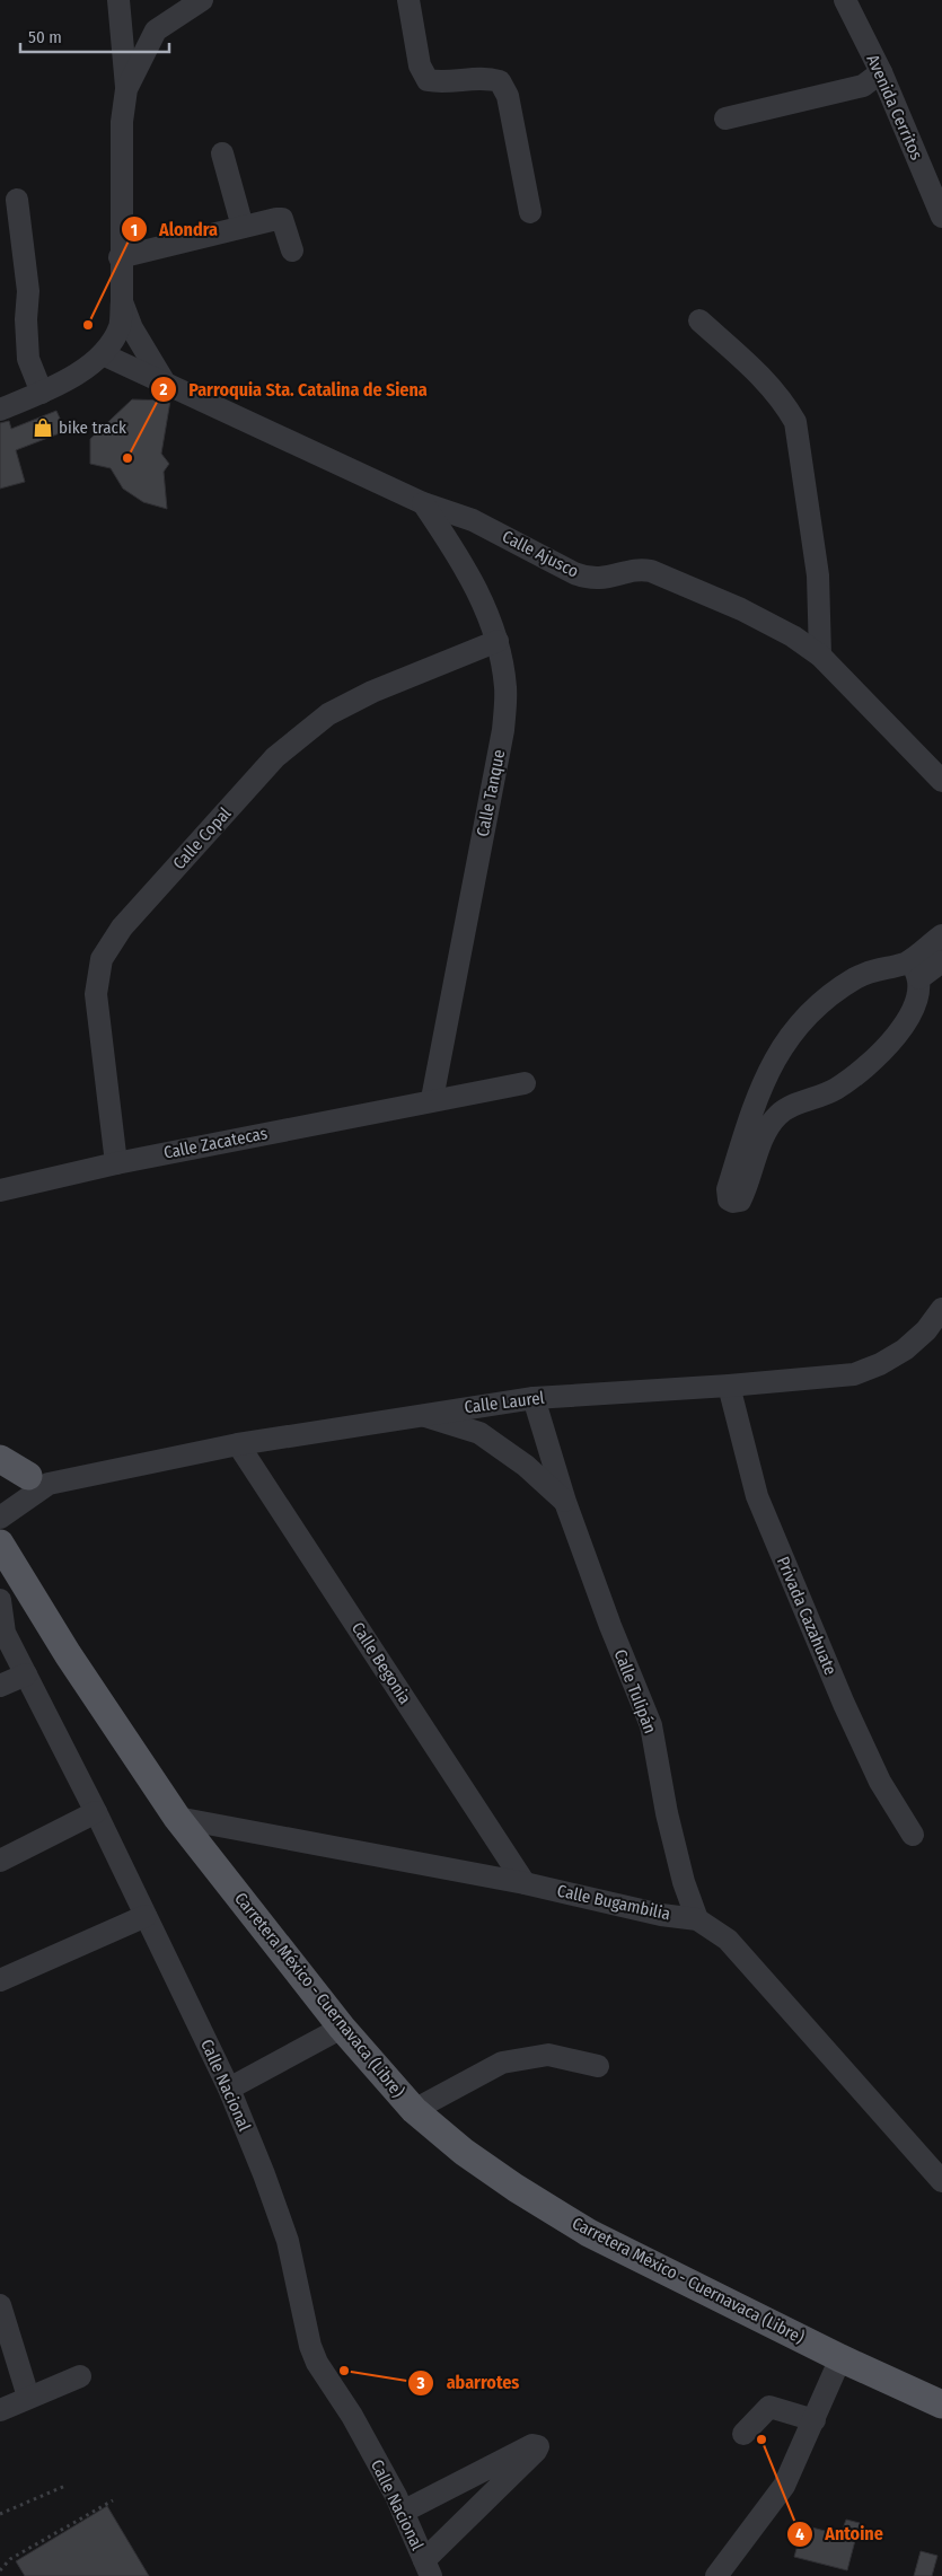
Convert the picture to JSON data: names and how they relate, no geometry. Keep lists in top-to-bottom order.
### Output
{
  "streets": {
    "main road": ["Carretera México - Cuernavaca (Libre)"],
    "street": [
      "Avenida Cerritos",
      "Calle Ajusco",
      "Calle Tanque",
      "Calle Copal",
      "Calle Zacatecas",
      "Calle Laurel",
      "Privada Cazahuate",
      "Calle Begonia",
      "Calle Tulipán",
      "Calle Bugambilia",
      "Calle Nacional"
    ]
  },
  "crossings": [
    ["Calle Ajusco", "Calle Tanque"],
    ["Calle Tanque", "Calle Copal"],
    ["Calle Tanque", "Calle Zacatecas"],
    ["Calle Copal", "Calle Zacatecas"],
    ["Calle Laurel", "Privada Cazahuate"],
    ["Calle Laurel", "Calle Begonia"],
    ["Calle Laurel", "Calle Tulipán"],
    ["Calle Begonia", "Calle Bugambilia"],
    ["Calle Tulipán", "Calle Bugambilia"],
    ["Calle Bugambilia", "Carretera México - Cuernavaca (Libre)"]
  ],
  "places": {
    "other": [
      "Alondra",
      "Parroquia Sta. Catalina de Siena",
      "abarrotes",
      "Antoine"
    ],
    "shop": ["bike track"]
  },
  "scale_bar": "50 m"
}
